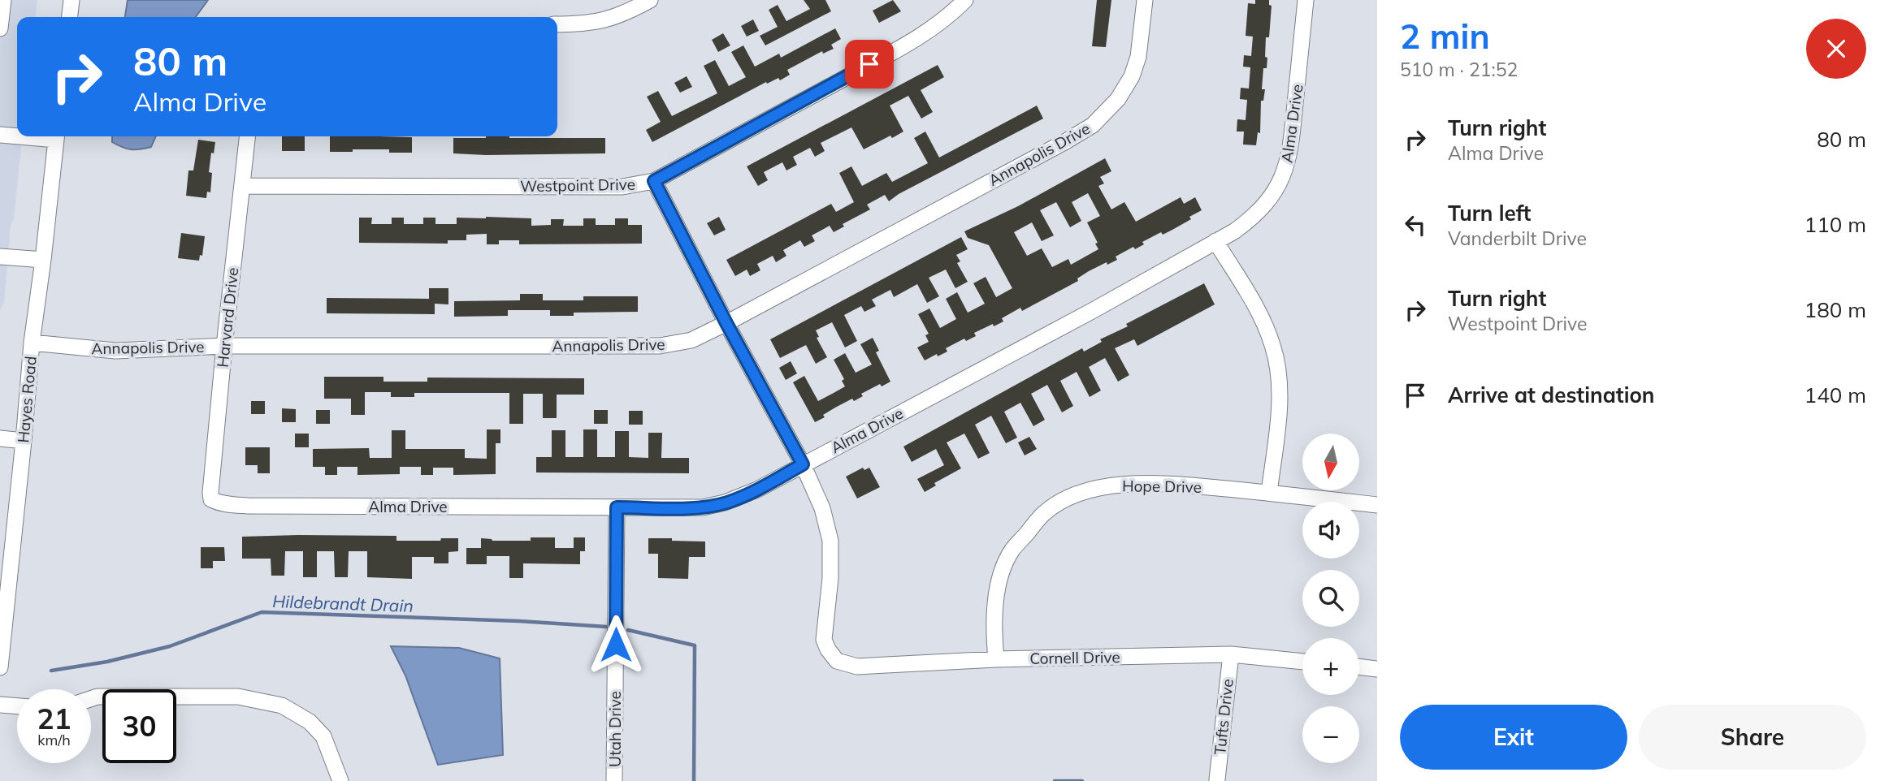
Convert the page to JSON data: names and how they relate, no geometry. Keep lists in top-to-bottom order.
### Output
{
  "streets": {
    "street": [
      "Alma Drive",
      "Annapolis Drive",
      "Westpoint Drive",
      "Harvard Drive",
      "Hayes Road",
      "Hope Drive",
      "Cornell Drive",
      "Tufts Drive",
      "Utah Drive"
    ]
  },
  "crossings": [
    ["Alma Drive", "Harvard Drive"],
    ["Alma Drive", "Cornell Drive"],
    ["Alma Drive", "Utah Drive"],
    ["Annapolis Drive", "Harvard Drive"],
    ["Annapolis Drive", "Hayes Road"],
    ["Westpoint Drive", "Harvard Drive"],
    ["Hope Drive", "Cornell Drive"],
    ["Cornell Drive", "Tufts Drive"]
  ],
  "water": ["Hildebrandt Drain"],
  "north": "bottom",
  "page": {
    "heading": ["2 min", "510 m · 21:52"],
    "turn": ["80 m", "Alma Drive"],
    "list": [
      {
        "name": "Turn right",
        "note": "Alma Drive",
        "value": "80 m"
      },
      {
        "name": "Turn left",
        "note": "Vanderbilt Drive",
        "value": "110 m"
      },
      {
        "name": "Turn right",
        "note": "Westpoint Drive",
        "value": "180 m"
      },
      {
        "name": "Arrive at destination",
        "value": "140 m"
      }
    ],
    "map_buttons": ["+", "−"],
    "speed": "21 km/h",
    "limit": "30",
    "buttons": ["Exit", "Share"]
  }
}
